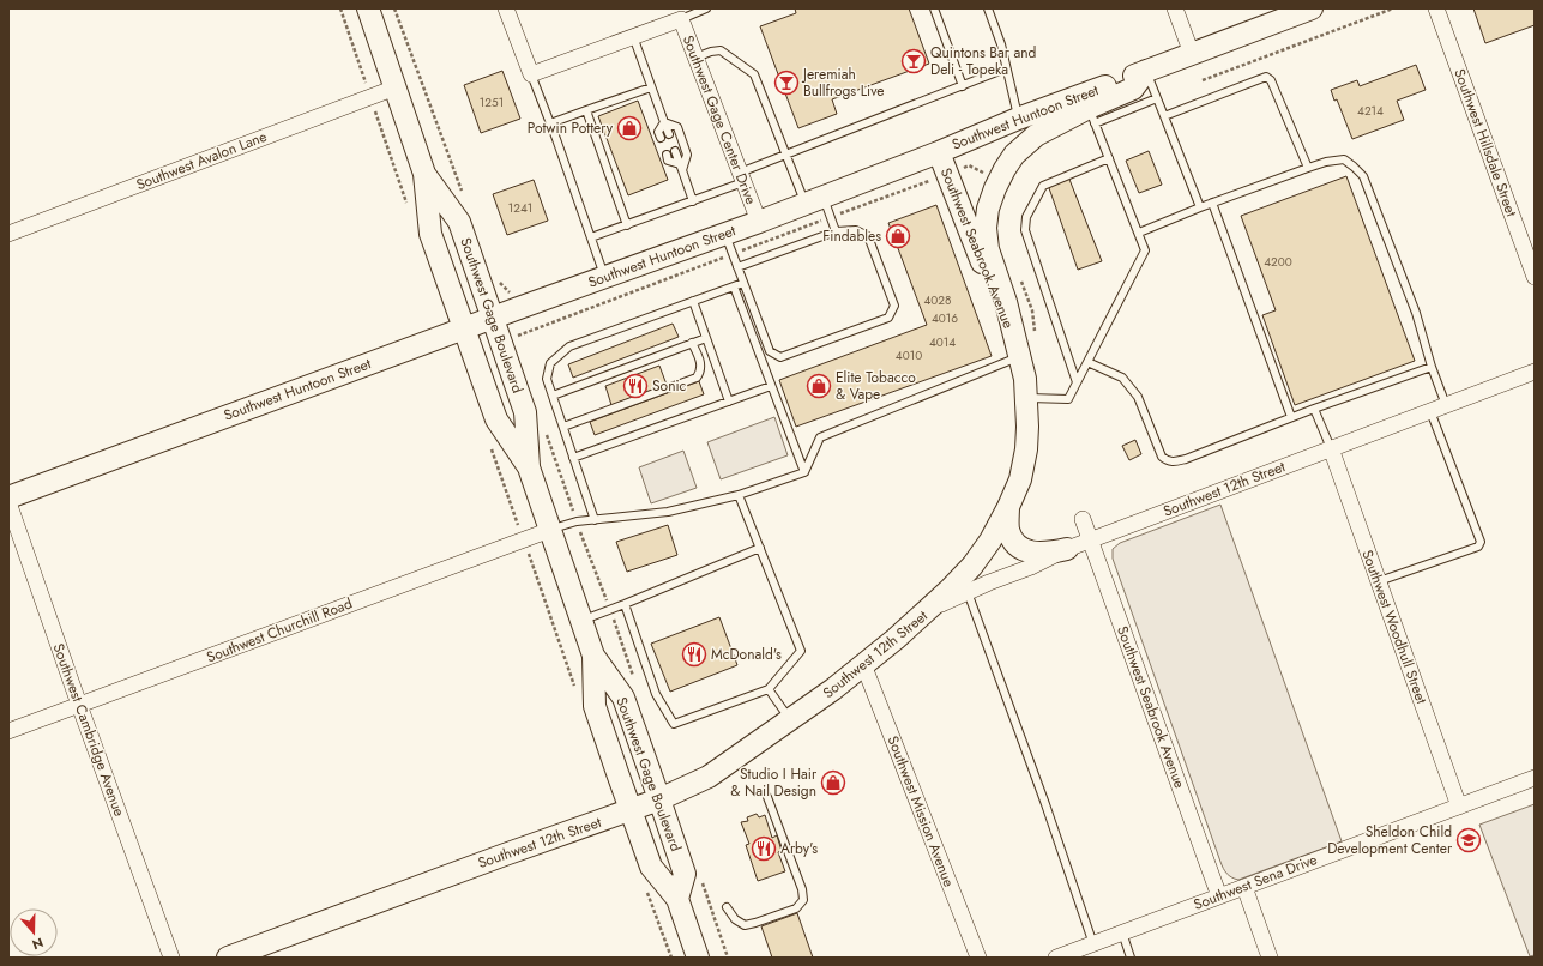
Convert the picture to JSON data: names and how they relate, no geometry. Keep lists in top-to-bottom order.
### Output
{
  "streets": {
    "main road": [
      "Southwest Huntoon Street",
      "Southwest Seabrook Avenue",
      "Southwest Gage Boulevard",
      "Southwest 12th Street"
    ],
    "street": [
      "Southwest Gage Center Drive",
      "Southwest Hillsdale Street",
      "Southwest Avalon Lane",
      "Southwest Woodhull Street",
      "Southwest Churchill Road",
      "Southwest Cambridge Avenue",
      "Southwest Mission Avenue",
      "Southwest Sena Drive"
    ]
  },
  "crossings": [
    ["Southwest Huntoon Street", "Southwest Gage Center Drive"],
    ["Southwest Huntoon Street", "Southwest Seabrook Avenue"],
    ["Southwest Huntoon Street", "Southwest Gage Boulevard"],
    ["Southwest Avalon Lane", "Southwest Gage Boulevard"],
    ["Southwest Seabrook Avenue", "Southwest 12th Street"],
    ["Southwest Seabrook Avenue", "Southwest Sena Drive"],
    ["Southwest Gage Boulevard", "Southwest 12th Street"],
    ["Southwest Gage Boulevard", "Southwest Churchill Road"],
    ["Southwest 12th Street", "Southwest Woodhull Street"],
    ["Southwest 12th Street", "Southwest Mission Avenue"],
    ["Southwest Woodhull Street", "Southwest Sena Drive"],
    ["Southwest Churchill Road", "Southwest Cambridge Avenue"]
  ],
  "places": {
    "bar": ["Quintons Bar and Deli - Topeka", "Jeremiah Bullfrogs Live"],
    "shop": [
      "Potwin Pottery",
      "Findables",
      "Elite Tobacco & Vape",
      "Studio I Hair & Nail Design"
    ],
    "restaurant": ["Sonic", "McDonald's", "Arby's"],
    "school or university": ["Sheldon Child Development Center"]
  },
  "house_numbers": [
    "1251",
    "4214",
    "1241",
    "4200",
    "4028",
    "4016",
    "4014",
    "4010"
  ],
  "north": "bottom"
}
